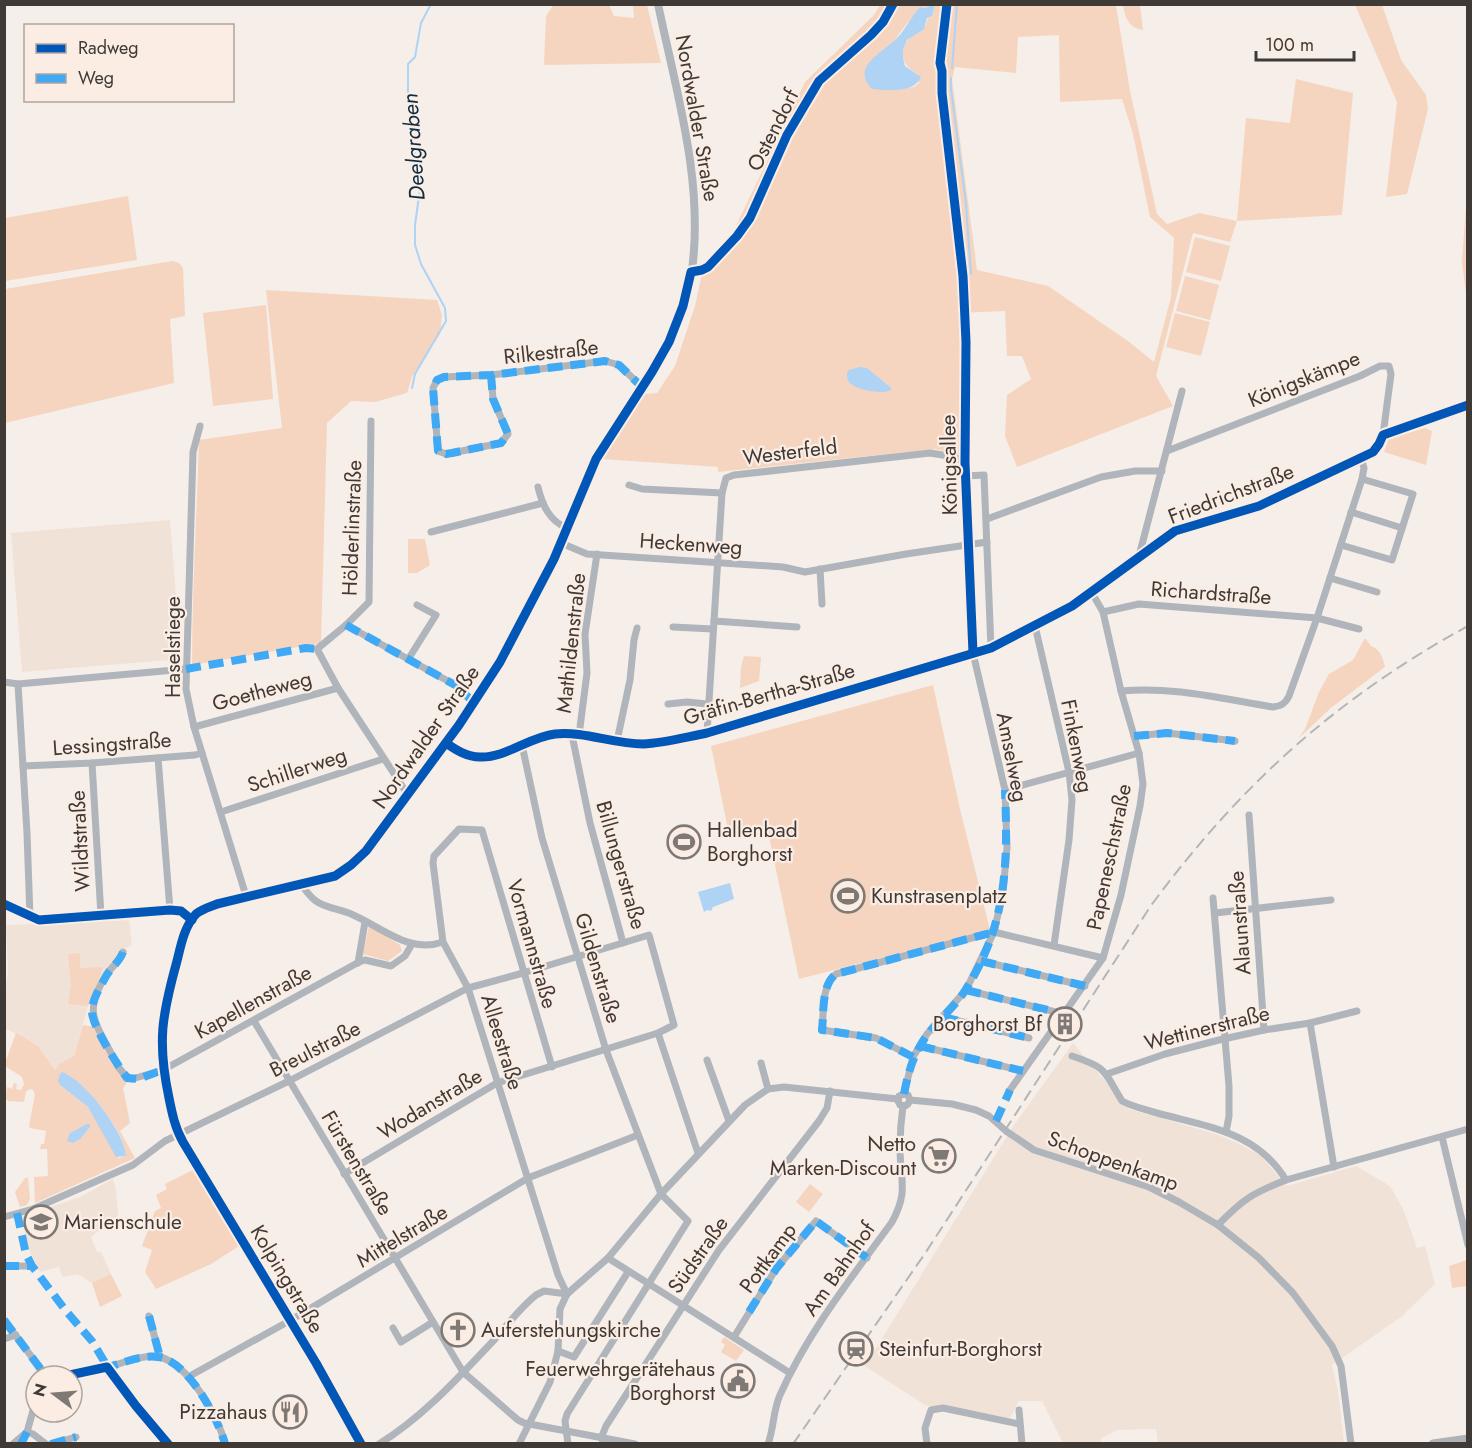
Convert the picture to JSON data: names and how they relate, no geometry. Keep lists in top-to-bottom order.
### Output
{
  "streets": {
    "street": [
      "Nordwalder Straße",
      "Ostendorf",
      "Rilkestraße",
      "Königskämpe",
      "Westerfeld",
      "Königsallee",
      "Friedrichstraße",
      "Hölderlinstraße",
      "Heckenweg",
      "Richardstraße",
      "Mathildenstraße",
      "Haselstiege",
      "Goetheweg",
      "Gräfin-Bertha-Straße",
      "Lessingstraße",
      "Finkenweg",
      "Amselweg",
      "Schillerweg",
      "Wildtstraße",
      "Papeneschstraße",
      "Billungerstraße",
      "Alaunstraße",
      "Vormannstraße",
      "Gildenstraße",
      "Kapellenstraße",
      "Wettinerstraße",
      "Alleestraße",
      "Breulstraße",
      "Wodanstraße",
      "Schoppenkamp",
      "Fürstenstraße",
      "Mittelstraße",
      "Südstraße",
      "Pottkamp",
      "Am Bahnhof",
      "Kolpingstraße"
    ]
  },
  "crossings": [
    ["Nordwalder Straße", "Ostendorf"],
    ["Nordwalder Straße", "Rilkestraße"],
    ["Nordwalder Straße", "Heckenweg"],
    ["Nordwalder Straße", "Haselstiege"],
    ["Nordwalder Straße", "Gräfin-Bertha-Straße"],
    ["Königskämpe", "Friedrichstraße"],
    ["Westerfeld", "Königsallee"],
    ["Königsallee", "Heckenweg"],
    ["Königsallee", "Gräfin-Bertha-Straße"],
    ["Königsallee", "Amselweg"],
    ["Friedrichstraße", "Gräfin-Bertha-Straße"],
    ["Friedrichstraße", "Papeneschstraße"],
    ["Hölderlinstraße", "Goetheweg"],
    ["Heckenweg", "Mathildenstraße"],
    ["Richardstraße", "Papeneschstraße"],
    ["Mathildenstraße", "Gräfin-Bertha-Straße"],
    ["Mathildenstraße", "Billungerstraße"],
    ["Haselstiege", "Goetheweg"],
    ["Haselstiege", "Lessingstraße"],
    ["Haselstiege", "Schillerweg"],
    ["Gräfin-Bertha-Straße", "Finkenweg"],
    ["Gräfin-Bertha-Straße", "Amselweg"],
    ["Gräfin-Bertha-Straße", "Papeneschstraße"],
    ["Gräfin-Bertha-Straße", "Billungerstraße"],
    ["Gräfin-Bertha-Straße", "Gildenstraße"],
    ["Lessingstraße", "Wildtstraße"],
    ["Amselweg", "Schoppenkamp"],
    ["Amselweg", "Am Bahnhof"],
    ["Billungerstraße", "Breulstraße"],
    ["Alaunstraße", "Wettinerstraße"],
    ["Vormannstraße", "Alleestraße"],
    ["Vormannstraße", "Breulstraße"],
    ["Vormannstraße", "Wodanstraße"],
    ["Gildenstraße", "Breulstraße"],
    ["Gildenstraße", "Wodanstraße"],
    ["Gildenstraße", "Mittelstraße"],
    ["Kapellenstraße", "Fürstenstraße"],
    ["Alleestraße", "Breulstraße"],
    ["Alleestraße", "Wodanstraße"],
    ["Alleestraße", "Mittelstraße"],
    ["Breulstraße", "Fürstenstraße"],
    ["Breulstraße", "Kolpingstraße"],
    ["Wodanstraße", "Fürstenstraße"],
    ["Schoppenkamp", "Am Bahnhof"],
    ["Fürstenstraße", "Mittelstraße"],
    ["Mittelstraße", "Kolpingstraße"],
    ["Pottkamp", "Am Bahnhof"]
  ],
  "water": ["Deelgraben"],
  "places": {
    "sports": ["Hallenbad Borghorst", "Kunstrasenplatz"],
    "building": ["Borghorst Bf"],
    "supermarket": ["Netto Marken-Discount"],
    "school or university": ["Marienschule"],
    "church": ["Auferstehungskirche"],
    "station": ["Steinfurt-Borghorst"],
    "public building": ["Feuerwehrgerätehaus Borghorst"],
    "restaurant": ["Pizzahaus"]
  },
  "legend": ["Radweg", "Weg"],
  "scale_bar": "100 m",
  "north": "left"
}
